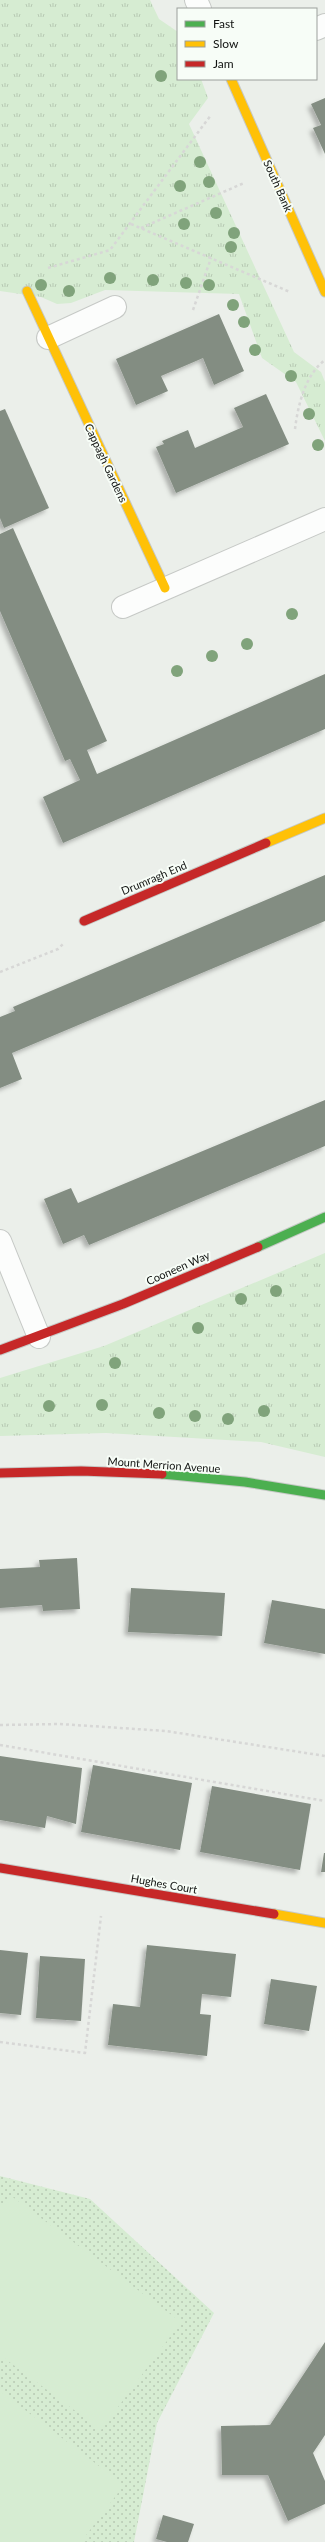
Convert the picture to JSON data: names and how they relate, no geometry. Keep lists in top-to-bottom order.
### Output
{
  "streets": {
    "street": [
      "South Bank",
      "Cappagh Gardens",
      "Drumragh End",
      "Cooneen Way",
      "Mount Merrion Avenue",
      "Hughes Court"
    ]
  },
  "legend": ["Fast", "Slow", "Jam"]
}
